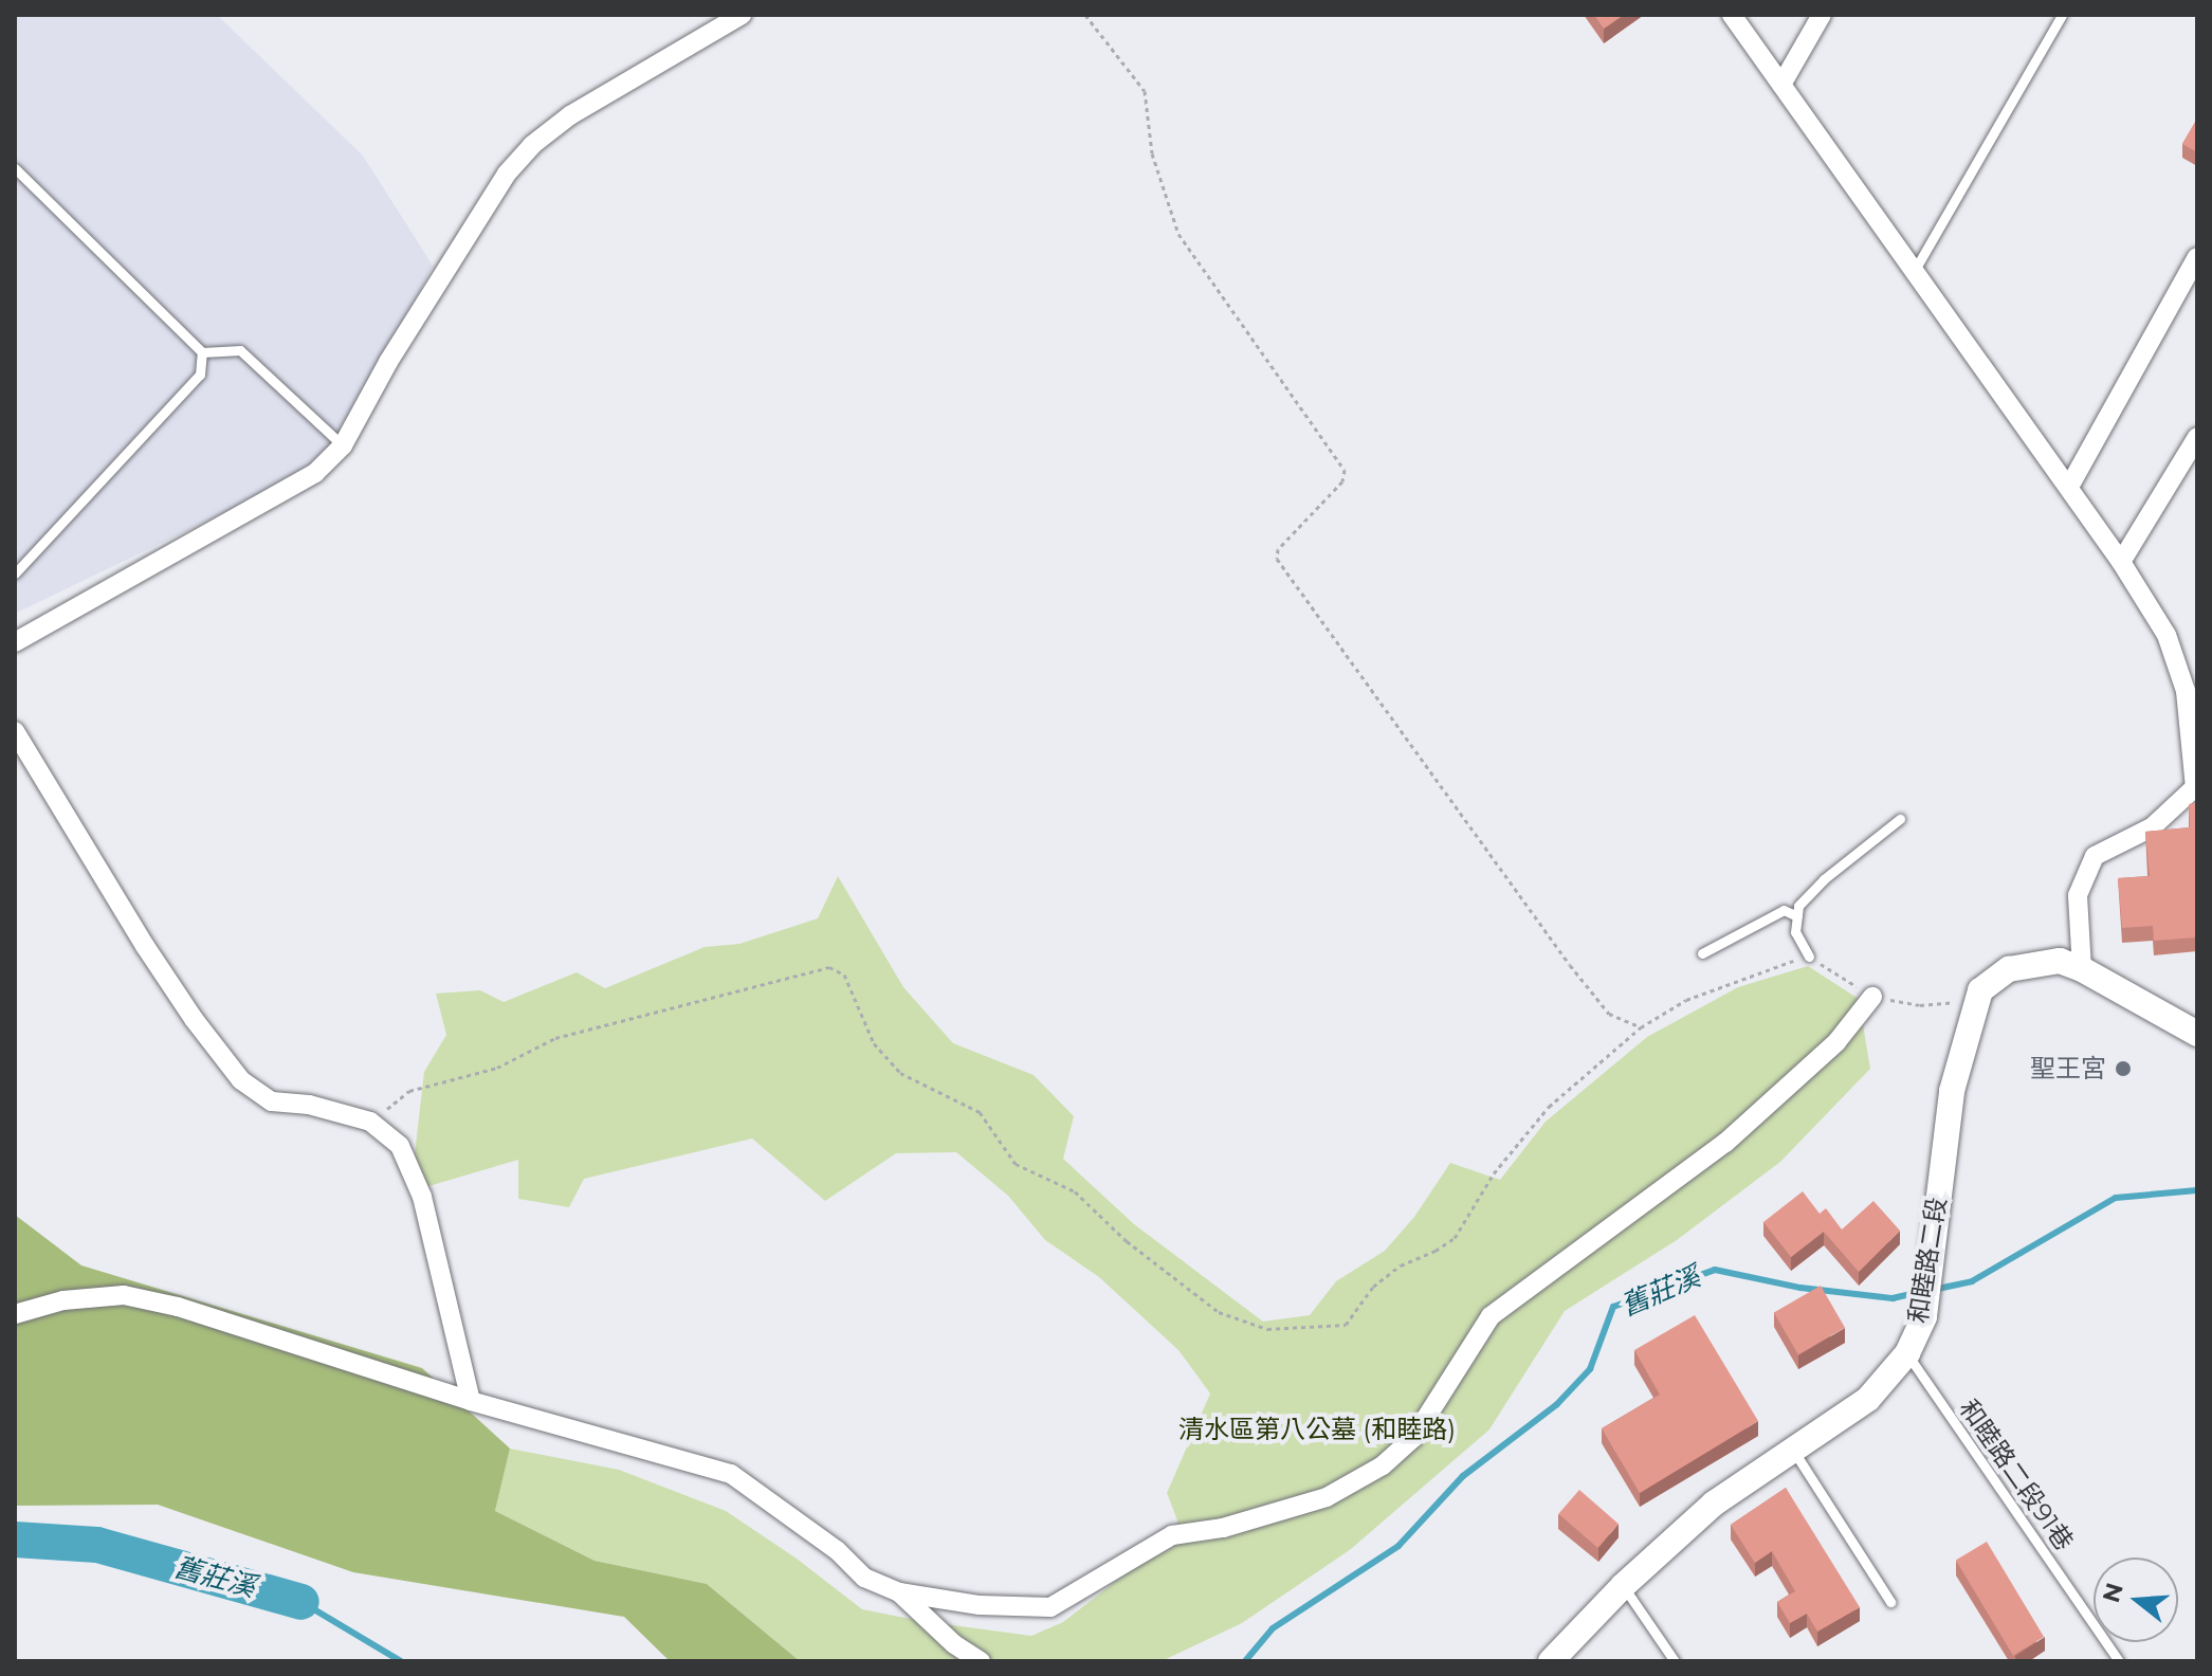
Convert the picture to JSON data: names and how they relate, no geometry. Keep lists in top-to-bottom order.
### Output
{
  "streets": {
    "street": ["和睦路二段"],
    "lane": ["和睦路二段91巷"]
  },
  "crossings": [
    ["和睦路二段", "和睦路二段91巷"]
  ],
  "water": ["舊莊溪"],
  "parks": ["清水區第八公墓 (和睦路)"],
  "places": ["聖王宮"],
  "north": "left"
}
